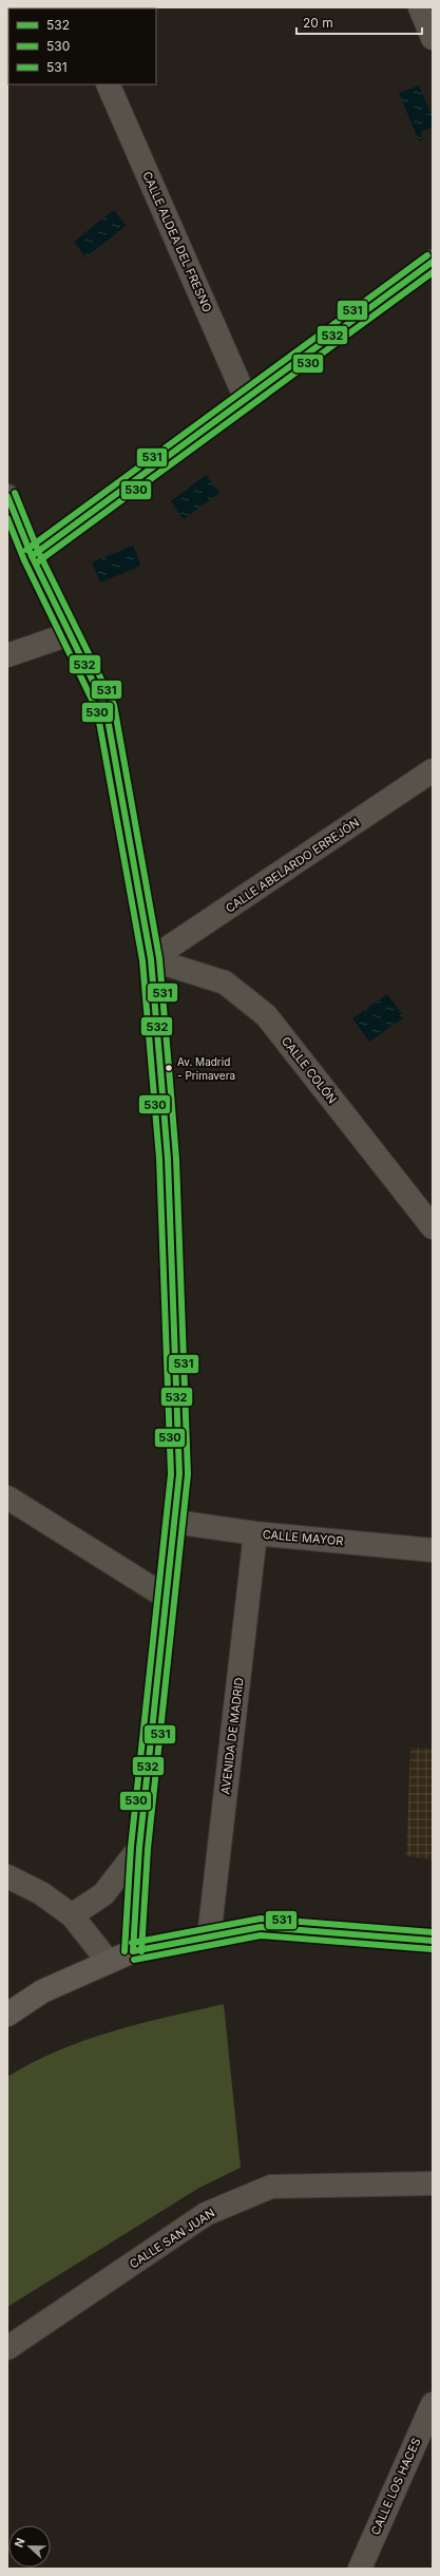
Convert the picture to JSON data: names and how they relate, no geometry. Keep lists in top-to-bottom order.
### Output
{
  "streets": {
    "street": [
      "CALLE ALDEA DEL FRESNO",
      "CALLE ABELARDO ERREJÓN",
      "CALLE COLÓN",
      "CALLE MAYOR",
      "AVENIDA DE MADRID",
      "CALLE SAN JUAN",
      "CALLE LOS HACES"
    ]
  },
  "crossings": [
    ["CALLE ABELARDO ERREJÓN", "CALLE COLÓN"],
    ["CALLE MAYOR", "AVENIDA DE MADRID"]
  ],
  "places": ["Av. Madrid - Primavera"],
  "lines": ["transit line 531", "transit line 532", "transit line 530"],
  "legend": ["532", "530", "531"],
  "scale_bar": "20 m",
  "north": "left"
}
